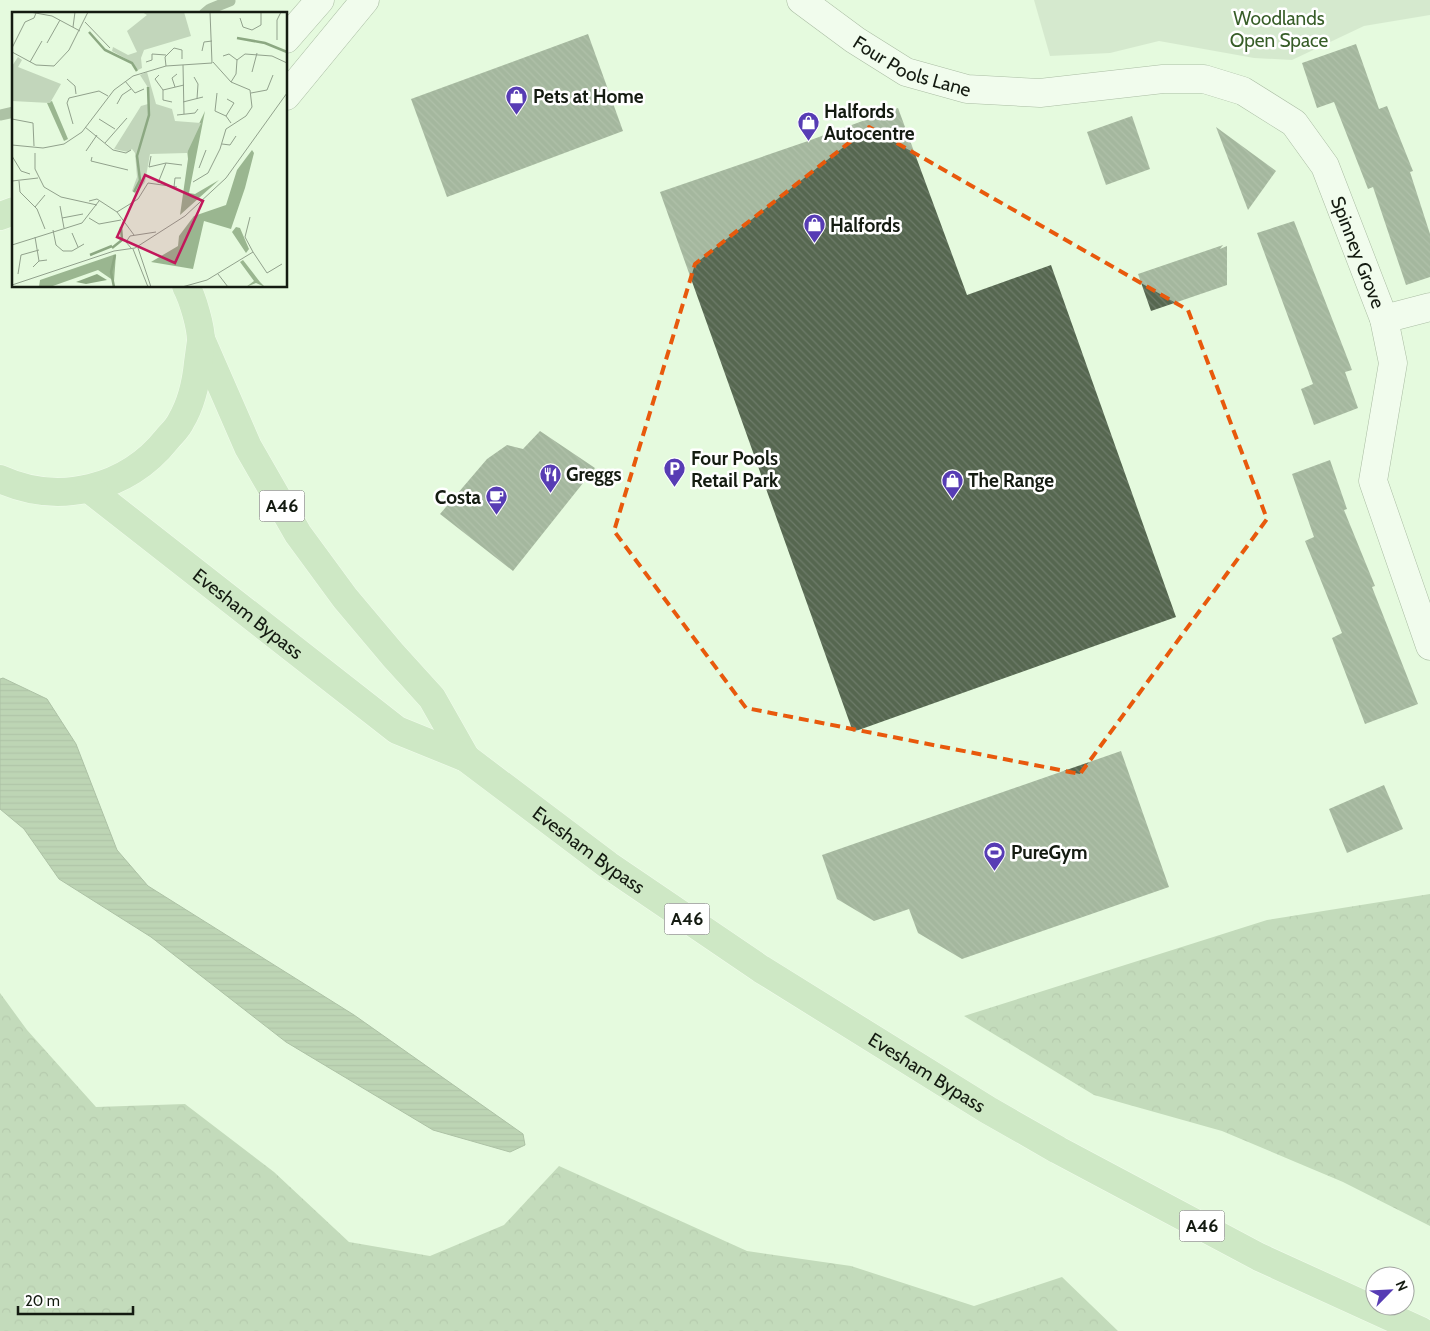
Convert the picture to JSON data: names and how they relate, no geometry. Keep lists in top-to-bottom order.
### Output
{
  "streets": {
    "highway": ["A46", "Evesham Bypass"],
    "street": ["Four Pools Lane", "Spinney Grove"]
  },
  "crossings": [
    ["Four Pools Lane", "Spinney Grove"]
  ],
  "parks": ["Woodlands Open Space"],
  "places": {
    "shop": [
      "Pets at Home",
      "Halfords Autocentre",
      "Halfords",
      "The Range"
    ],
    "parking": ["Four Pools Retail Park"],
    "restaurant": ["Greggs"],
    "cafe": ["Costa"],
    "sports": ["PureGym"]
  },
  "scale_bar": "20 m",
  "north": "top right"
}
